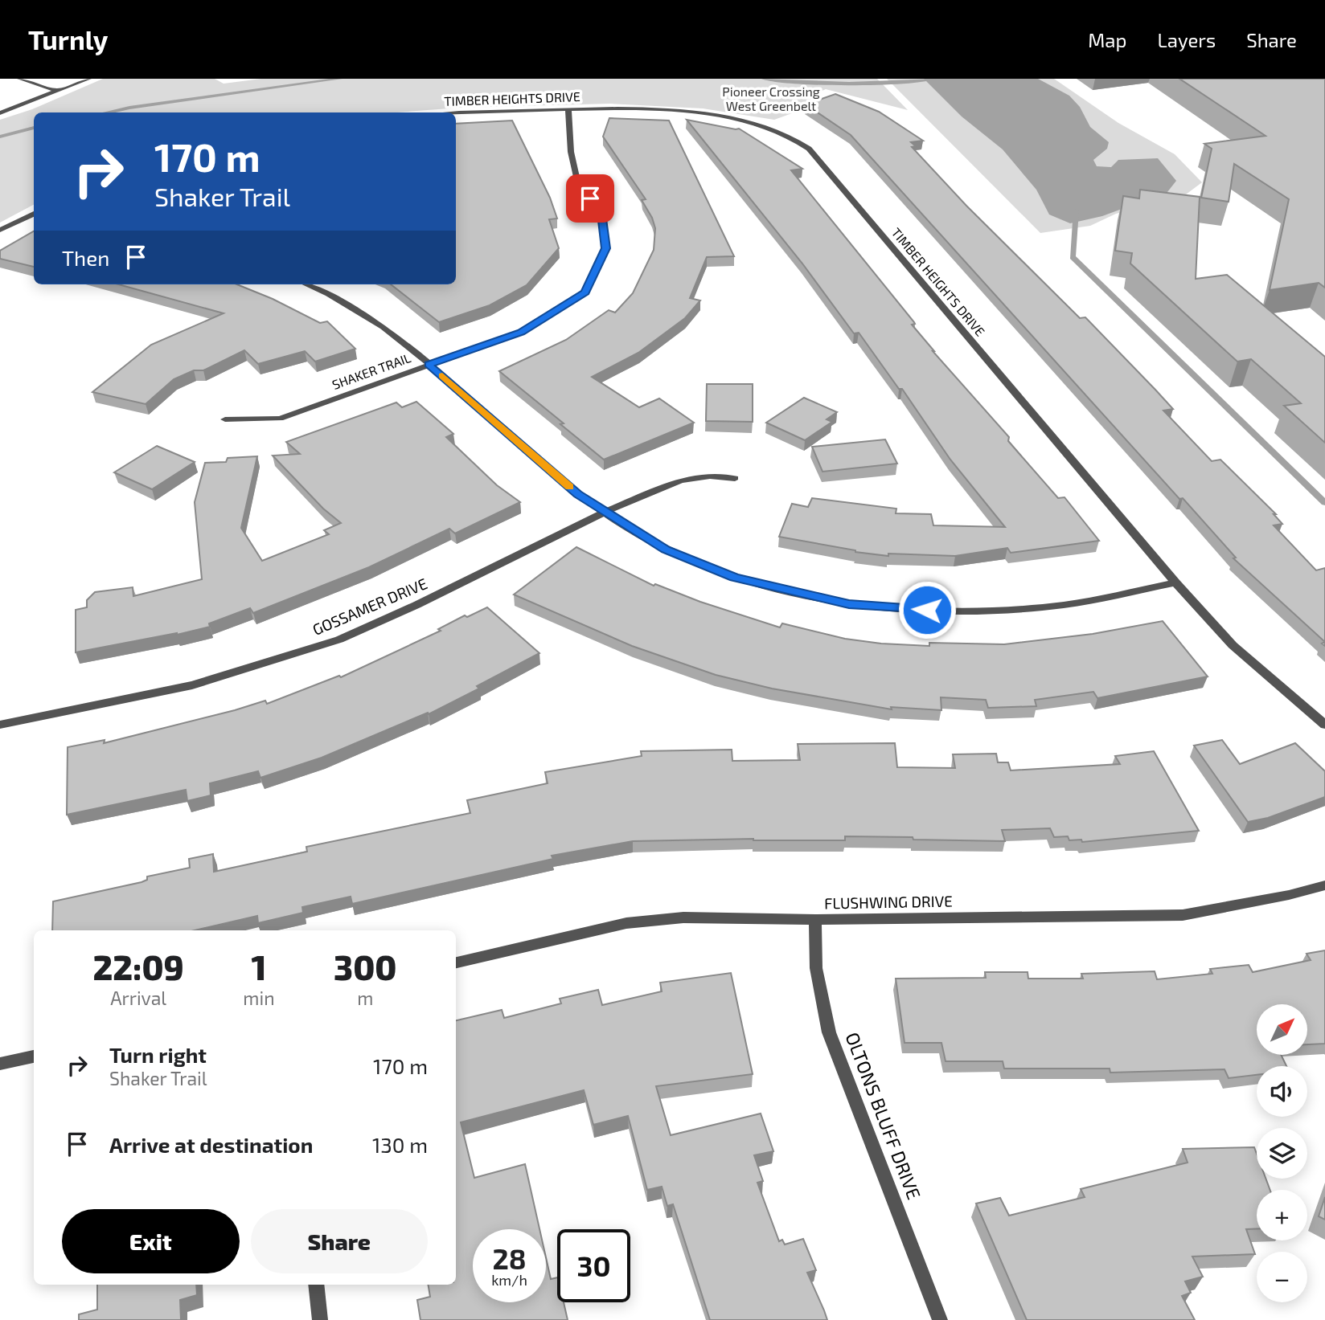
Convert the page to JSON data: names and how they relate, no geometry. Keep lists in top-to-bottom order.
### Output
{
  "streets": {
    "street": [
      "TIMBER HEIGHTS DRIVE",
      "SHAKER TRAIL",
      "GOSSAMER DRIVE",
      "FLUSHWING DRIVE",
      "OLTONS BLUFF DRIVE"
    ]
  },
  "crossings": [
    ["TIMBER HEIGHTS DRIVE", "SHAKER TRAIL"],
    ["FLUSHWING DRIVE", "OLTONS BLUFF DRIVE"]
  ],
  "parks": ["Pioneer Crossing West Greenbelt"],
  "north": "top right",
  "page": {
    "header": "Turnly",
    "nav": ["Map", "Layers", "Share"],
    "turn": ["170 m", "Shaker Trail"],
    "then": "Then",
    "eta": [
      "22:09",
      "Arrival",
      "1",
      "min",
      "300",
      "m"
    ],
    "map_buttons": ["+", "−"],
    "list": [
      {
        "name": "Turn right",
        "note": "Shaker Trail",
        "value": "170 m"
      },
      {
        "name": "Arrive at destination",
        "value": "130 m"
      }
    ],
    "buttons": ["Exit", "Share"],
    "speed": "28 km/h",
    "limit": "30"
  }
}
